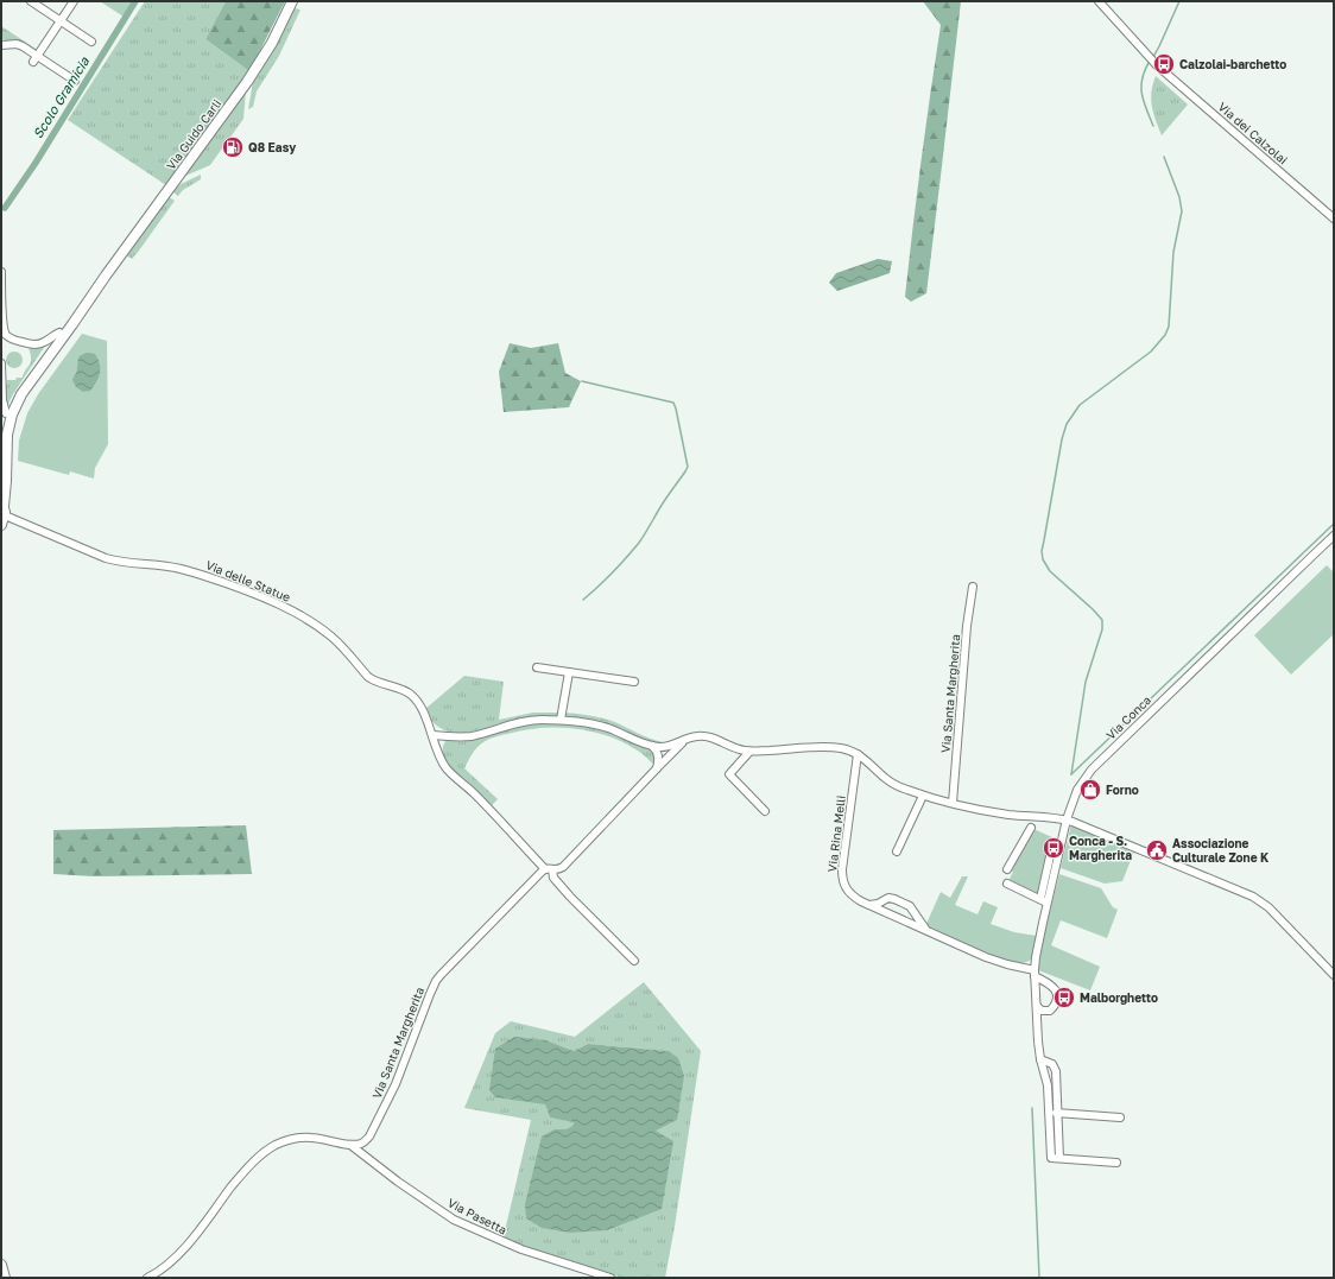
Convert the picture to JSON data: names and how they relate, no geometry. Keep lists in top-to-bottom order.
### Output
{
  "streets": {
    "main road": ["Via Guido Carli"],
    "street": [
      "Via dei Calzolai",
      "Via delle Statue",
      "Via Santa Margherita",
      "Via Conca",
      "Via Rina Melli",
      "Via Pasetta"
    ]
  },
  "crossings": [
    ["Via Guido Carli", "Via delle Statue"],
    ["Via delle Statue", "Via Santa Margherita"],
    ["Via Santa Margherita", "Via Pasetta"],
    ["Via Conca", "Via Rina Melli"]
  ],
  "water": ["Scolo Gramicia"],
  "places": {
    "bus stop": ["Calzolai-barchetto", "Conca - S. Margherita", "Malborghetto"],
    "fuel station": ["Q8 Easy"],
    "shop": ["Forno"],
    "public building": ["Associazione Culturale Zone K"]
  }
}
